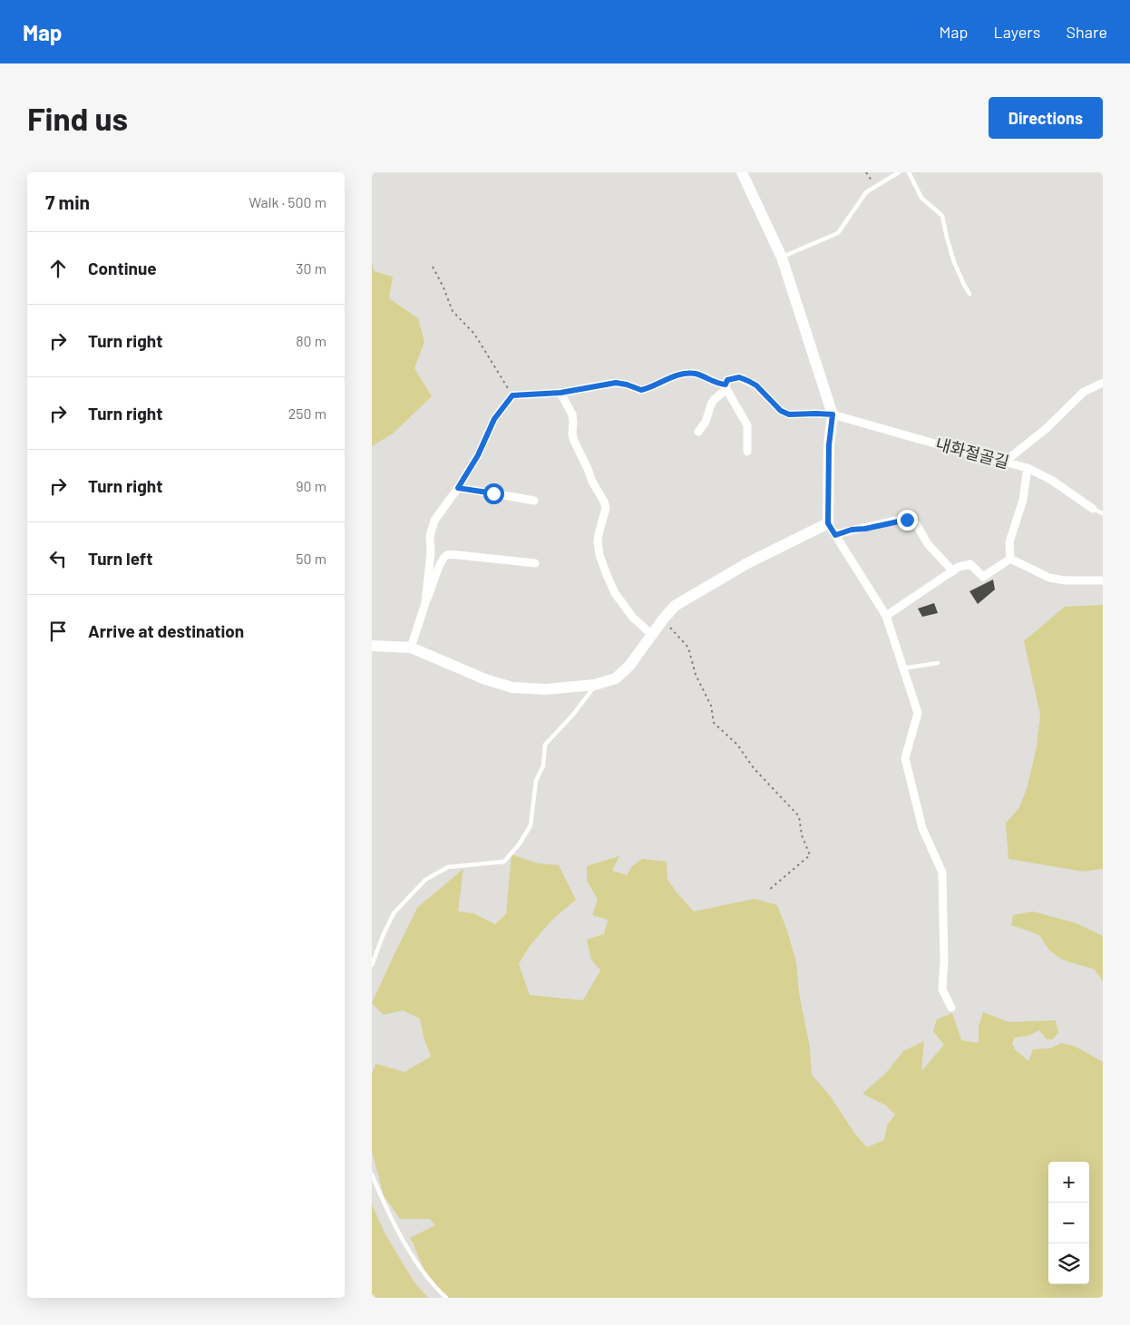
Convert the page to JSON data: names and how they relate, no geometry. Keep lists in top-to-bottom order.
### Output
{
  "streets": {
    "street": ["내화절골길"]
  },
  "page": {
    "header": "Map",
    "nav": ["Map", "Layers", "Share"],
    "buttons": "Directions",
    "title": "Find us",
    "heading": ["7 min", "Walk · 500 m"],
    "list": [
      ["Continue", "30 m"],
      ["Turn right", "80 m"],
      ["Turn right", "250 m"],
      ["Turn right", "90 m"],
      ["Turn left", "50 m"],
      "Arrive at destination"
    ],
    "map_buttons": ["+", "−"]
  }
}
